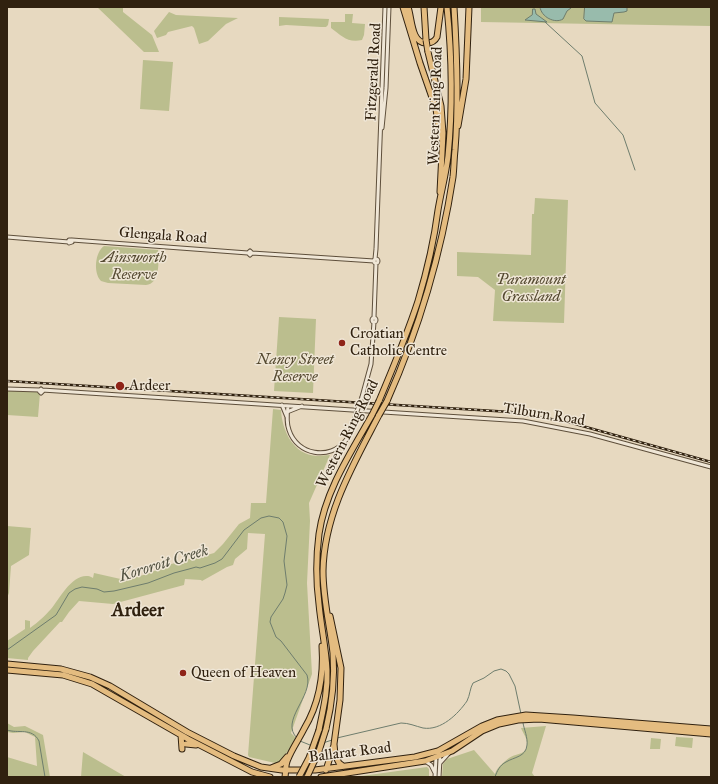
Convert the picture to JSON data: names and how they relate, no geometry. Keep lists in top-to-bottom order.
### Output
{
  "streets": {
    "highway": ["Western Ring Road", "Ballarat Road"],
    "street": ["Fitzgerald Road", "Glengala Road", "Tilburn Road"]
  },
  "crossings": [
    ["Fitzgerald Road", "Glengala Road"],
    ["Fitzgerald Road", "Tilburn Road"],
    ["Western Ring Road", "Tilburn Road"]
  ],
  "districts": ["Ardeer"],
  "water": ["Kororoit Creek"],
  "parks": ["Ainsworth Reserve", "Paramount Grassland", "Nancy Street Reserve"],
  "places": ["Croatian Catholic Centre", "Ardeer", "Queen of Heaven"]
}
